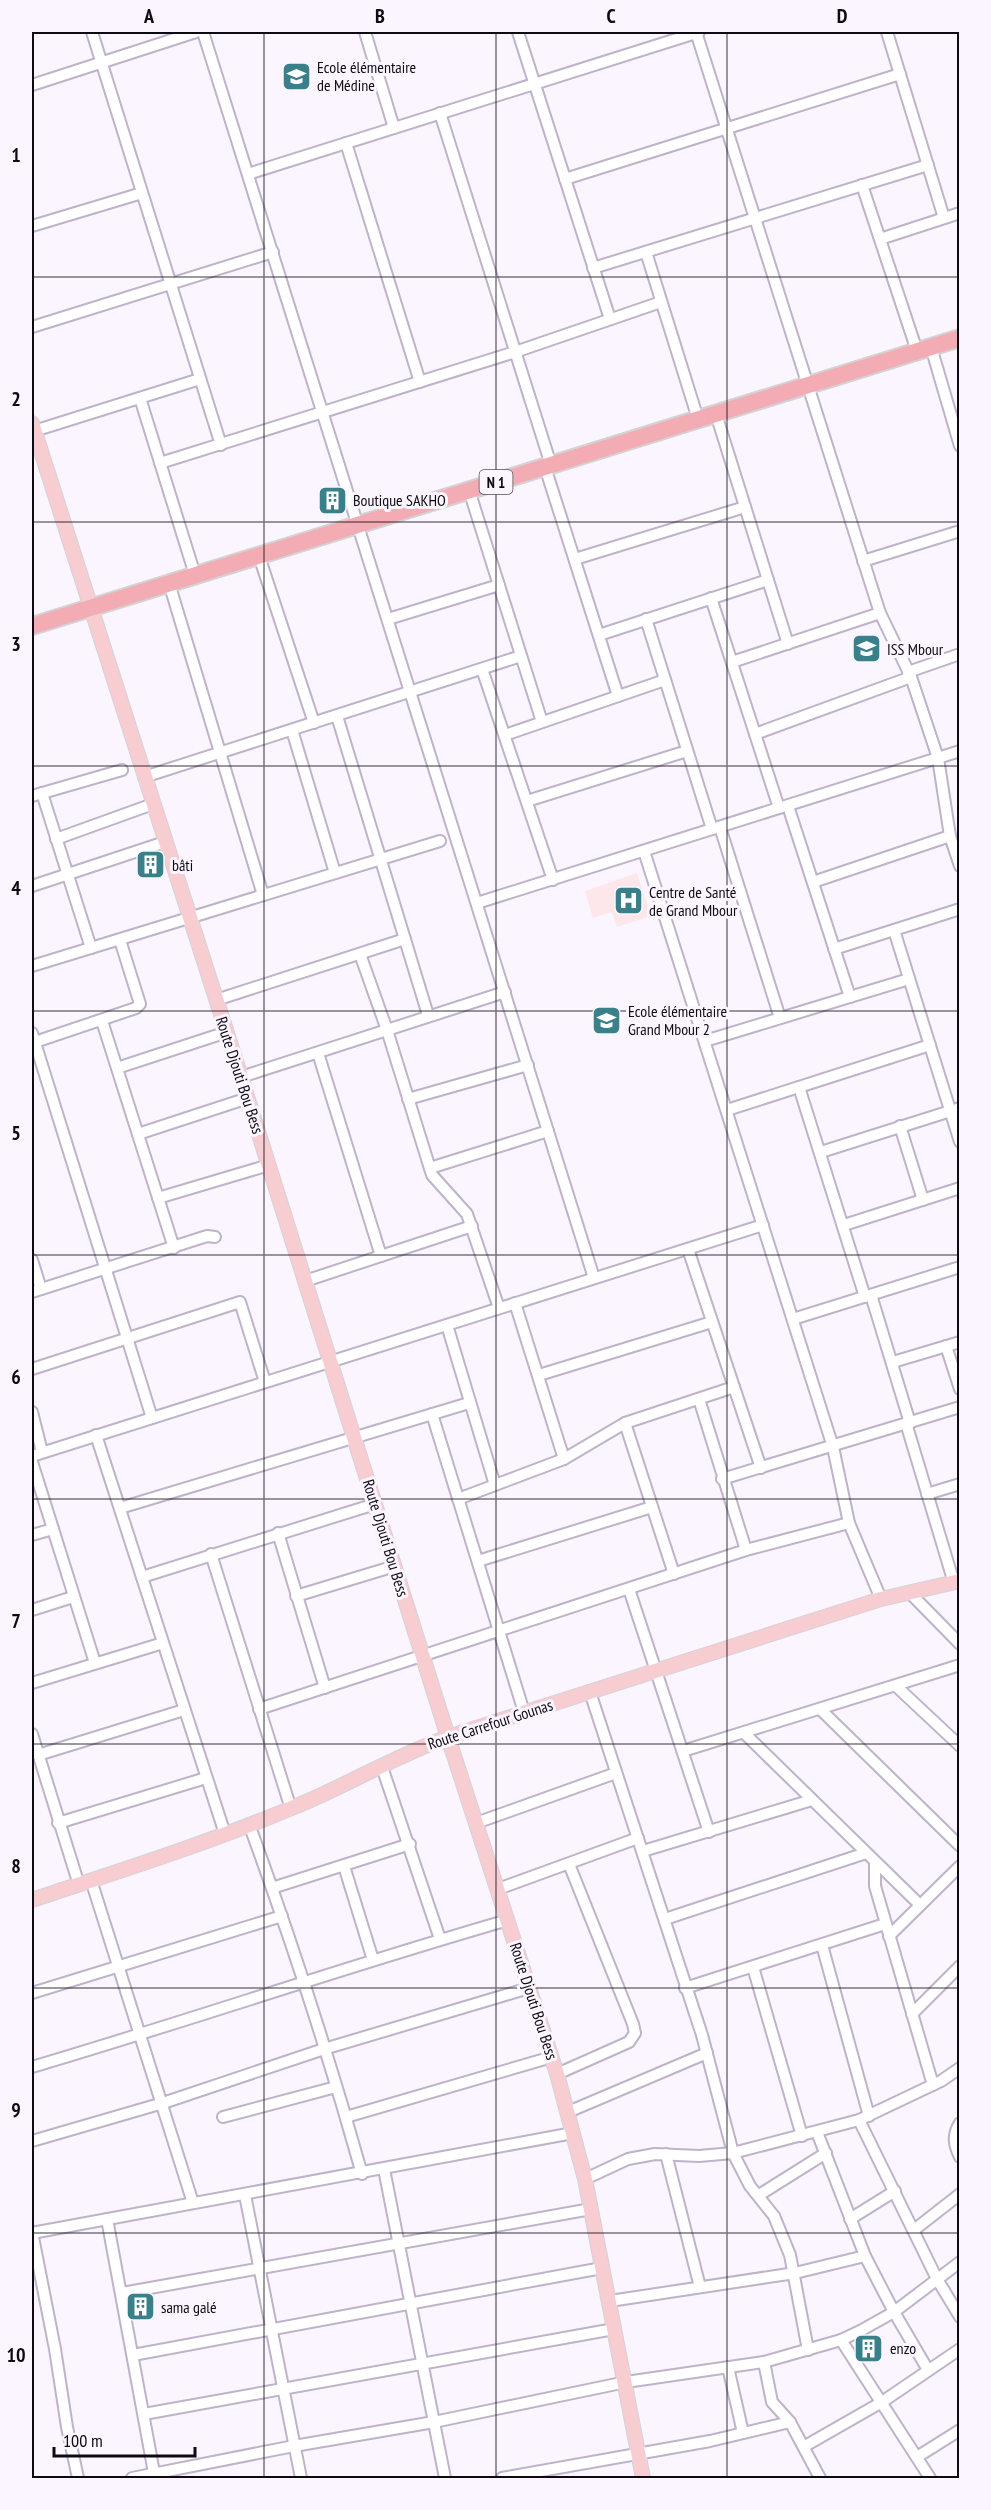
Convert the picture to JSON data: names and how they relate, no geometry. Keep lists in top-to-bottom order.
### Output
{
  "streets": {
    "highway": ["N 1"],
    "main road": ["Route Djouti Bou Bess", "Route Carrefour Gounas"]
  },
  "crossings": [
    ["N 1", "Route Djouti Bou Bess"],
    ["Route Djouti Bou Bess", "Route Carrefour Gounas"]
  ],
  "places": {
    "school or university": ["Ecole élémentaire de Médine", "ISS Mbour", "Ecole élémentaire Grand Mbour 2"],
    "building": [
      "Boutique SAKHO",
      "bâti",
      "sama galé",
      "enzo"
    ],
    "hospital": ["Centre de Santé de Grand Mbour"]
  },
  "scale_bar": "100 m",
  "grid": {
    "columns": [
      "A",
      "B",
      "C",
      "D"
    ],
    "rows": [
      "1",
      "2",
      "3",
      "4",
      "5",
      "6",
      "7",
      "8",
      "9",
      "10"
    ]
  }
}
